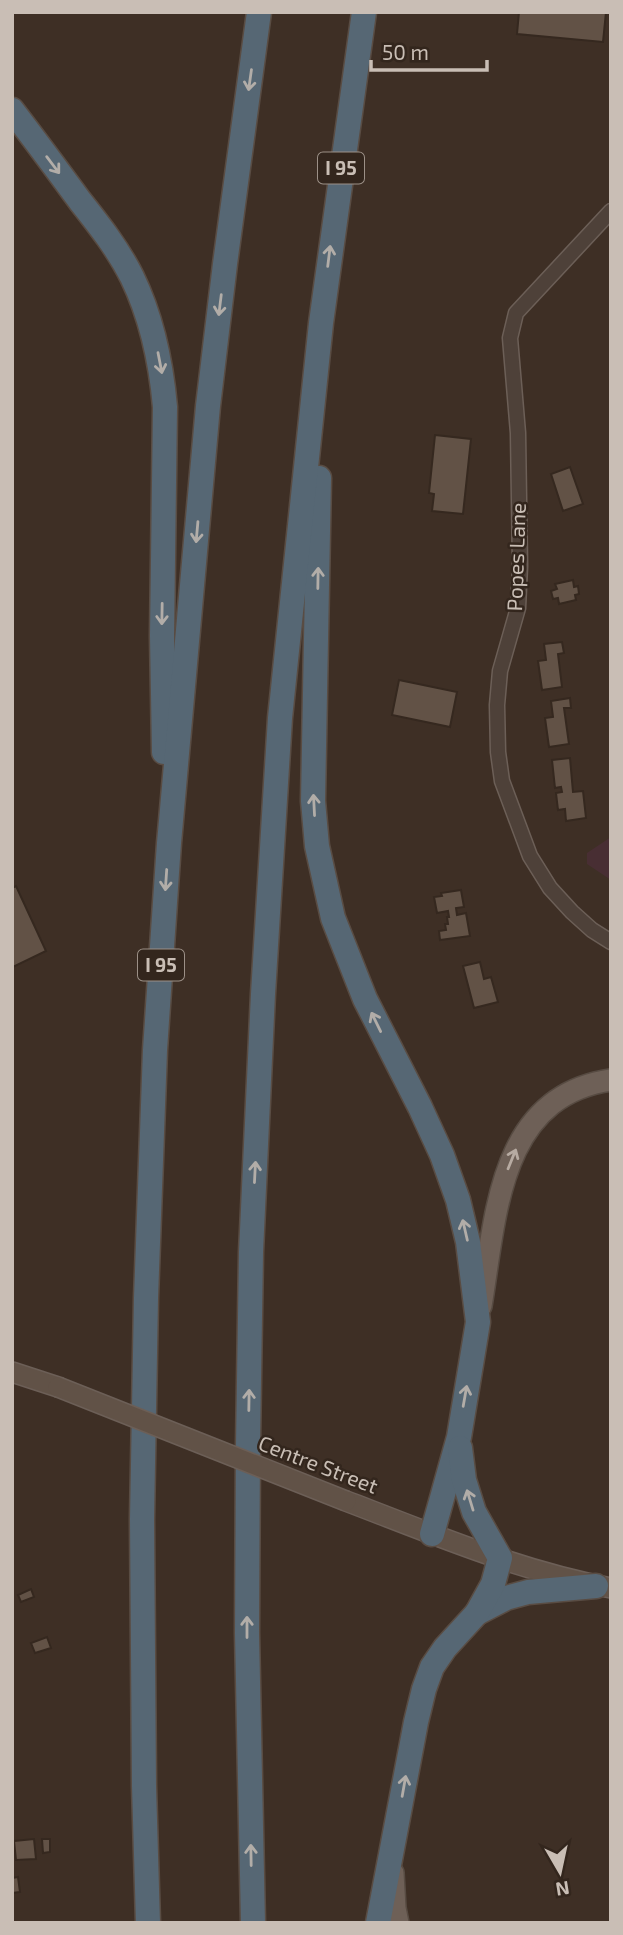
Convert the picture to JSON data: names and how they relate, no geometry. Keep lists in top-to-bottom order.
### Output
{
  "streets": {
    "highway": ["I 95"],
    "main road": ["Centre Street"],
    "street": ["Popes Lane"]
  },
  "scale_bar": "50 m",
  "north": "bottom"
}
